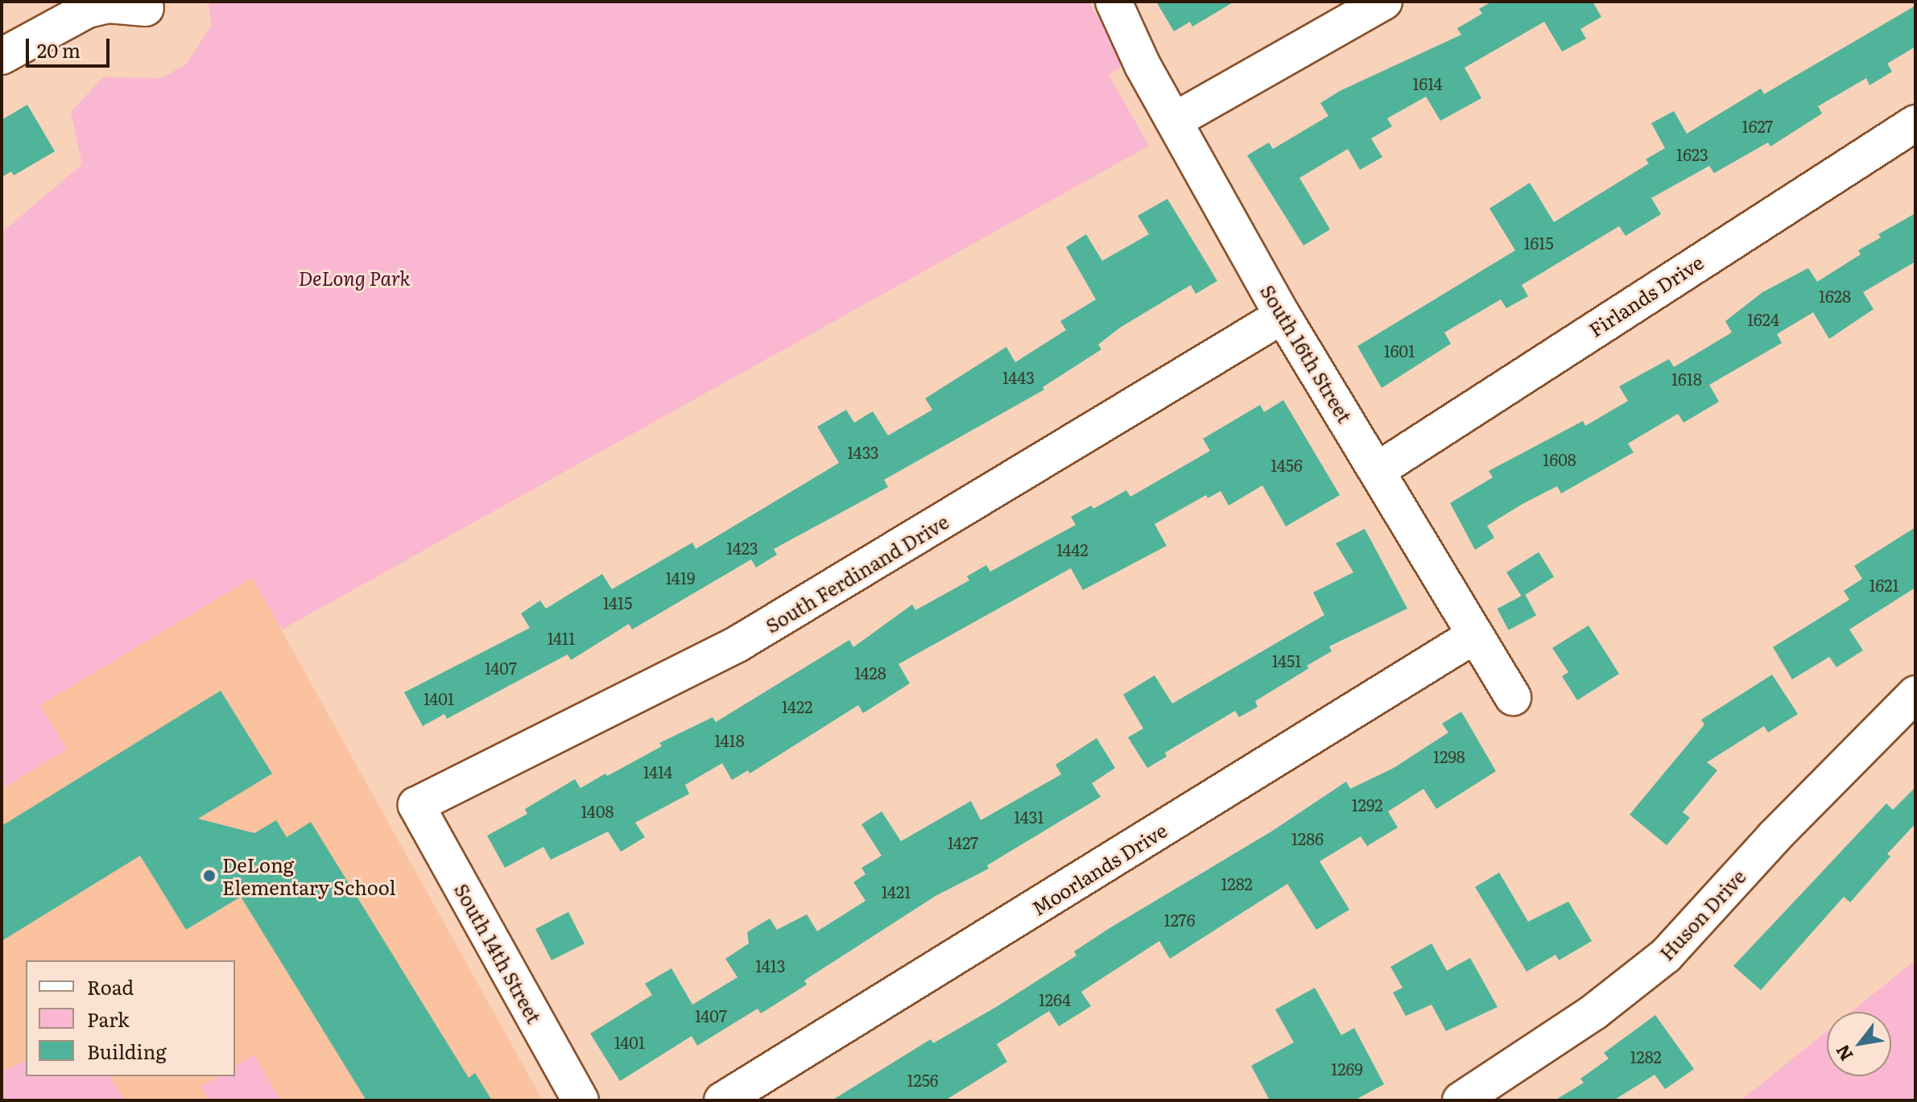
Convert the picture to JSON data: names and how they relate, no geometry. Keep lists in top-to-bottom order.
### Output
{
  "streets": {
    "street": [
      "Firlands Drive",
      "South 16th Street",
      "South Ferdinand Drive",
      "Moorlands Drive",
      "Huson Drive",
      "South 14th Street"
    ]
  },
  "crossings": [
    ["Firlands Drive", "South 16th Street"],
    ["South 16th Street", "South Ferdinand Drive"],
    ["South 16th Street", "Moorlands Drive"],
    ["South Ferdinand Drive", "South 14th Street"]
  ],
  "parks": ["DeLong Park"],
  "places": ["DeLong Elementary School"],
  "house_numbers": [
    "1614",
    "1627",
    "1623",
    "1615",
    "1628",
    "1624",
    "1601",
    "1443",
    "1618",
    "1433",
    "1608",
    "1456",
    "1423",
    "1442",
    "1419",
    "1621",
    "1415",
    "1411",
    "1451",
    "1407",
    "1428",
    "1401",
    "1422",
    "1418",
    "1298",
    "1414",
    "1292",
    "1408",
    "1431",
    "1286",
    "1427",
    "1282",
    "1421",
    "1276",
    "1413",
    "1264",
    "1407",
    "1401",
    "1282",
    "1269",
    "1256"
  ],
  "legend": ["Road", "Park", "Building"],
  "scale_bar": "20 m",
  "north": "bottom left"
}
